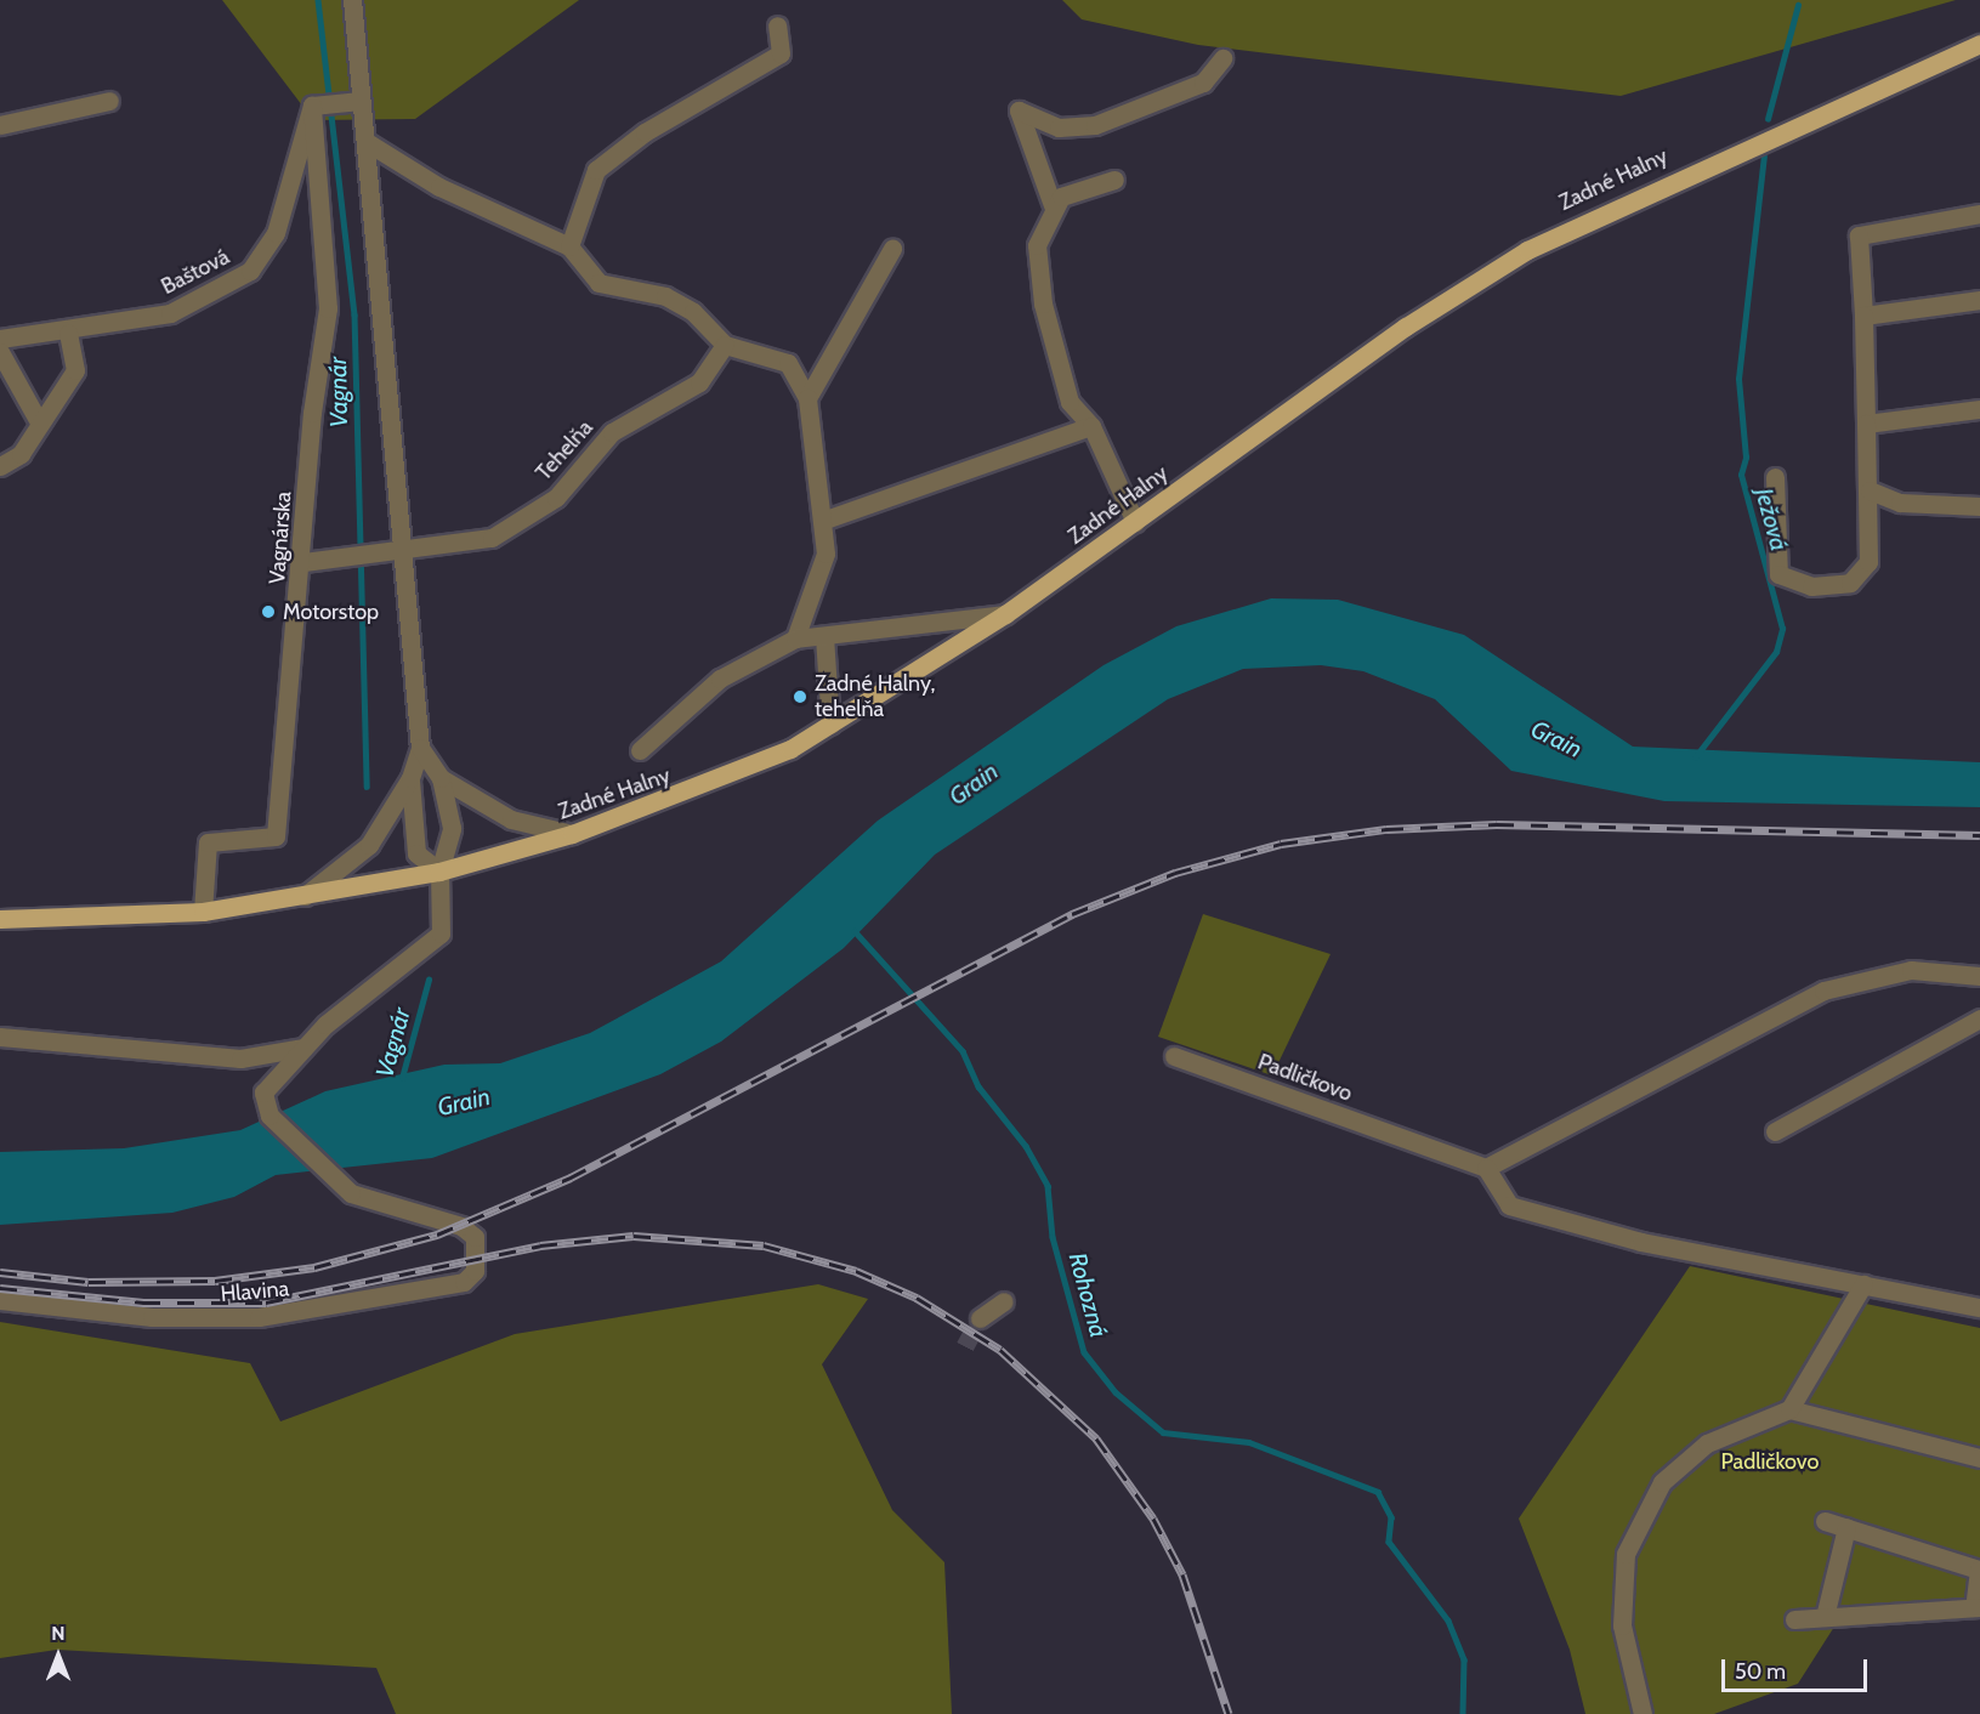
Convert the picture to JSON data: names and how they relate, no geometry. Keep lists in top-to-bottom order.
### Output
{
  "streets": {
    "main road": ["Zadné Halny"],
    "street": [
      "Baštová",
      "Tehelňa",
      "Vagnárska",
      "Padličkovo",
      "Hlavina"
    ]
  },
  "crossings": [
    ["Baštová", "Vagnárska"],
    ["Tehelňa", "Vagnárska"]
  ],
  "water": [
    "Vagnár",
    "Ježová",
    "Grain",
    "Rohozná"
  ],
  "parks": ["Padličkovo"],
  "places": ["Motorstop", "Zadné Halny, tehelňa"],
  "scale_bar": "50 m",
  "north": "top"
}
